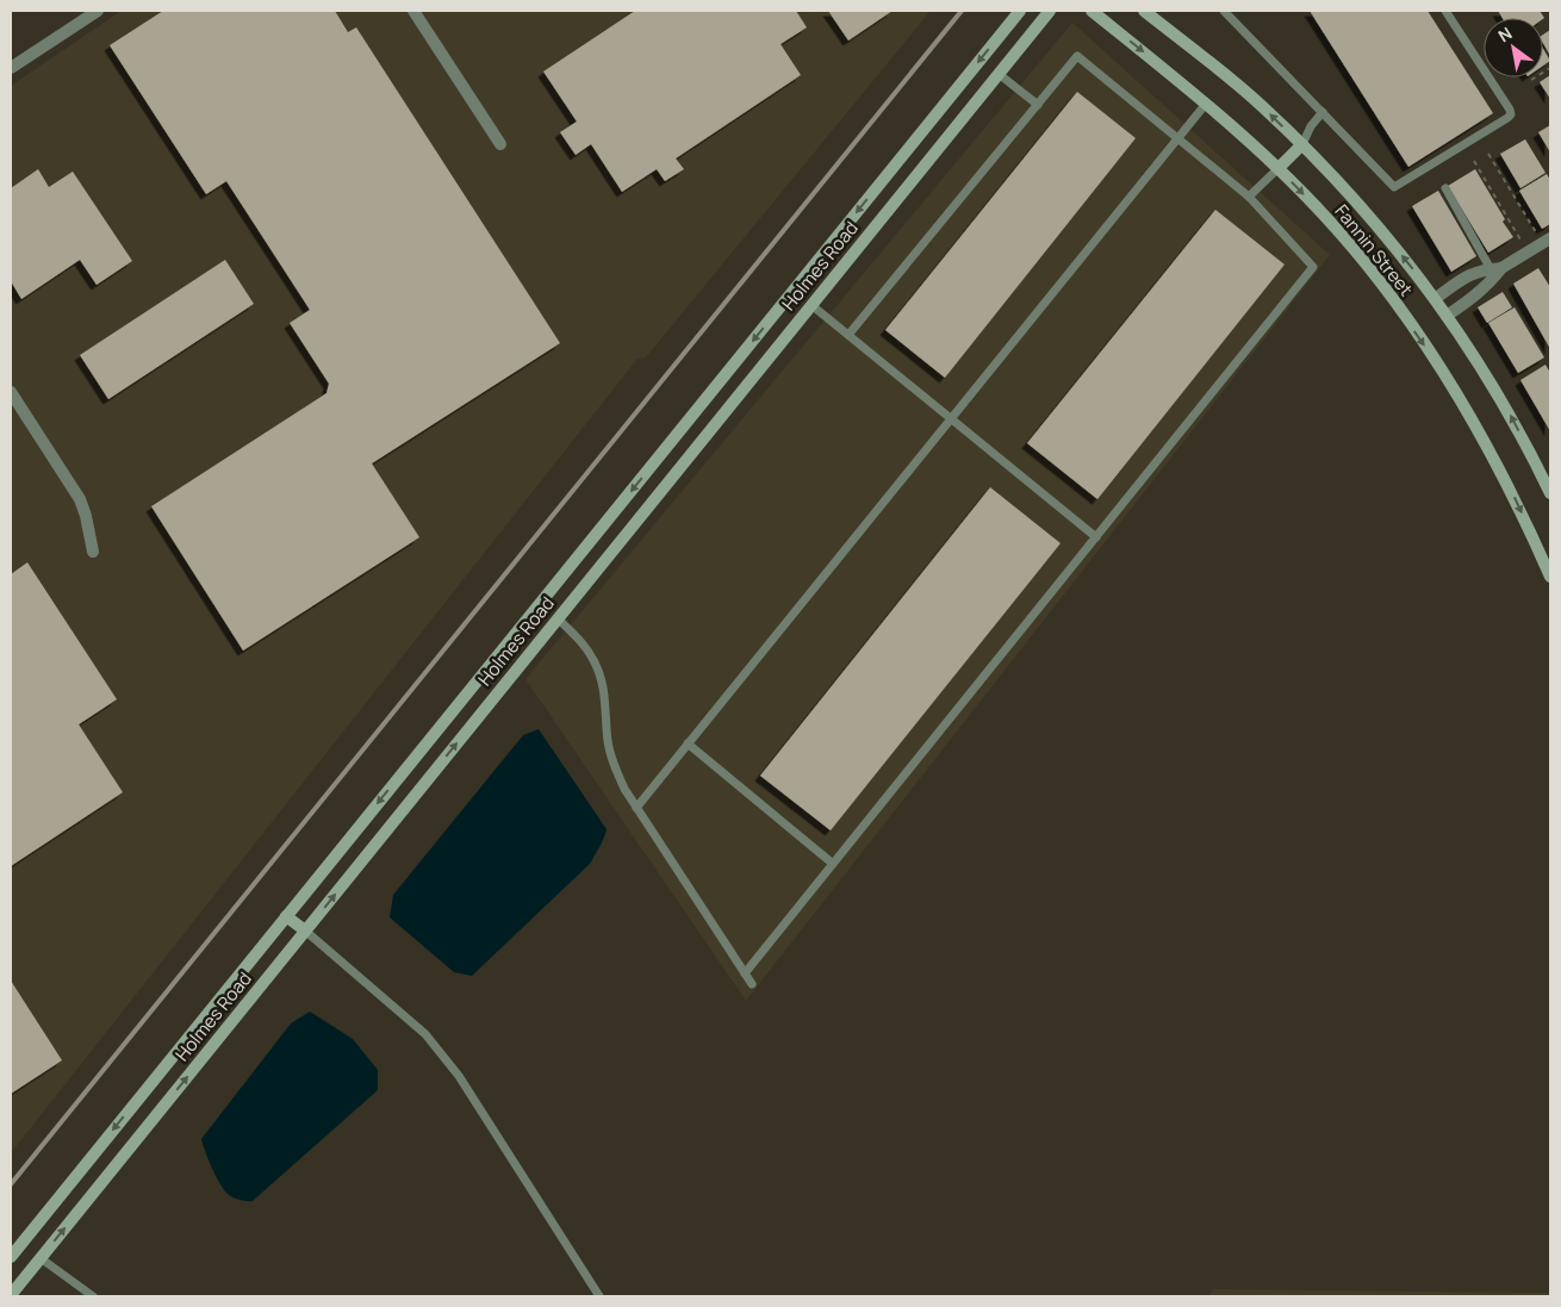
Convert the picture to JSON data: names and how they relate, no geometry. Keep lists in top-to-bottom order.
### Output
{
  "streets": {
    "main road": ["Fannin Street", "Holmes Road"]
  },
  "north": "top left"
}
